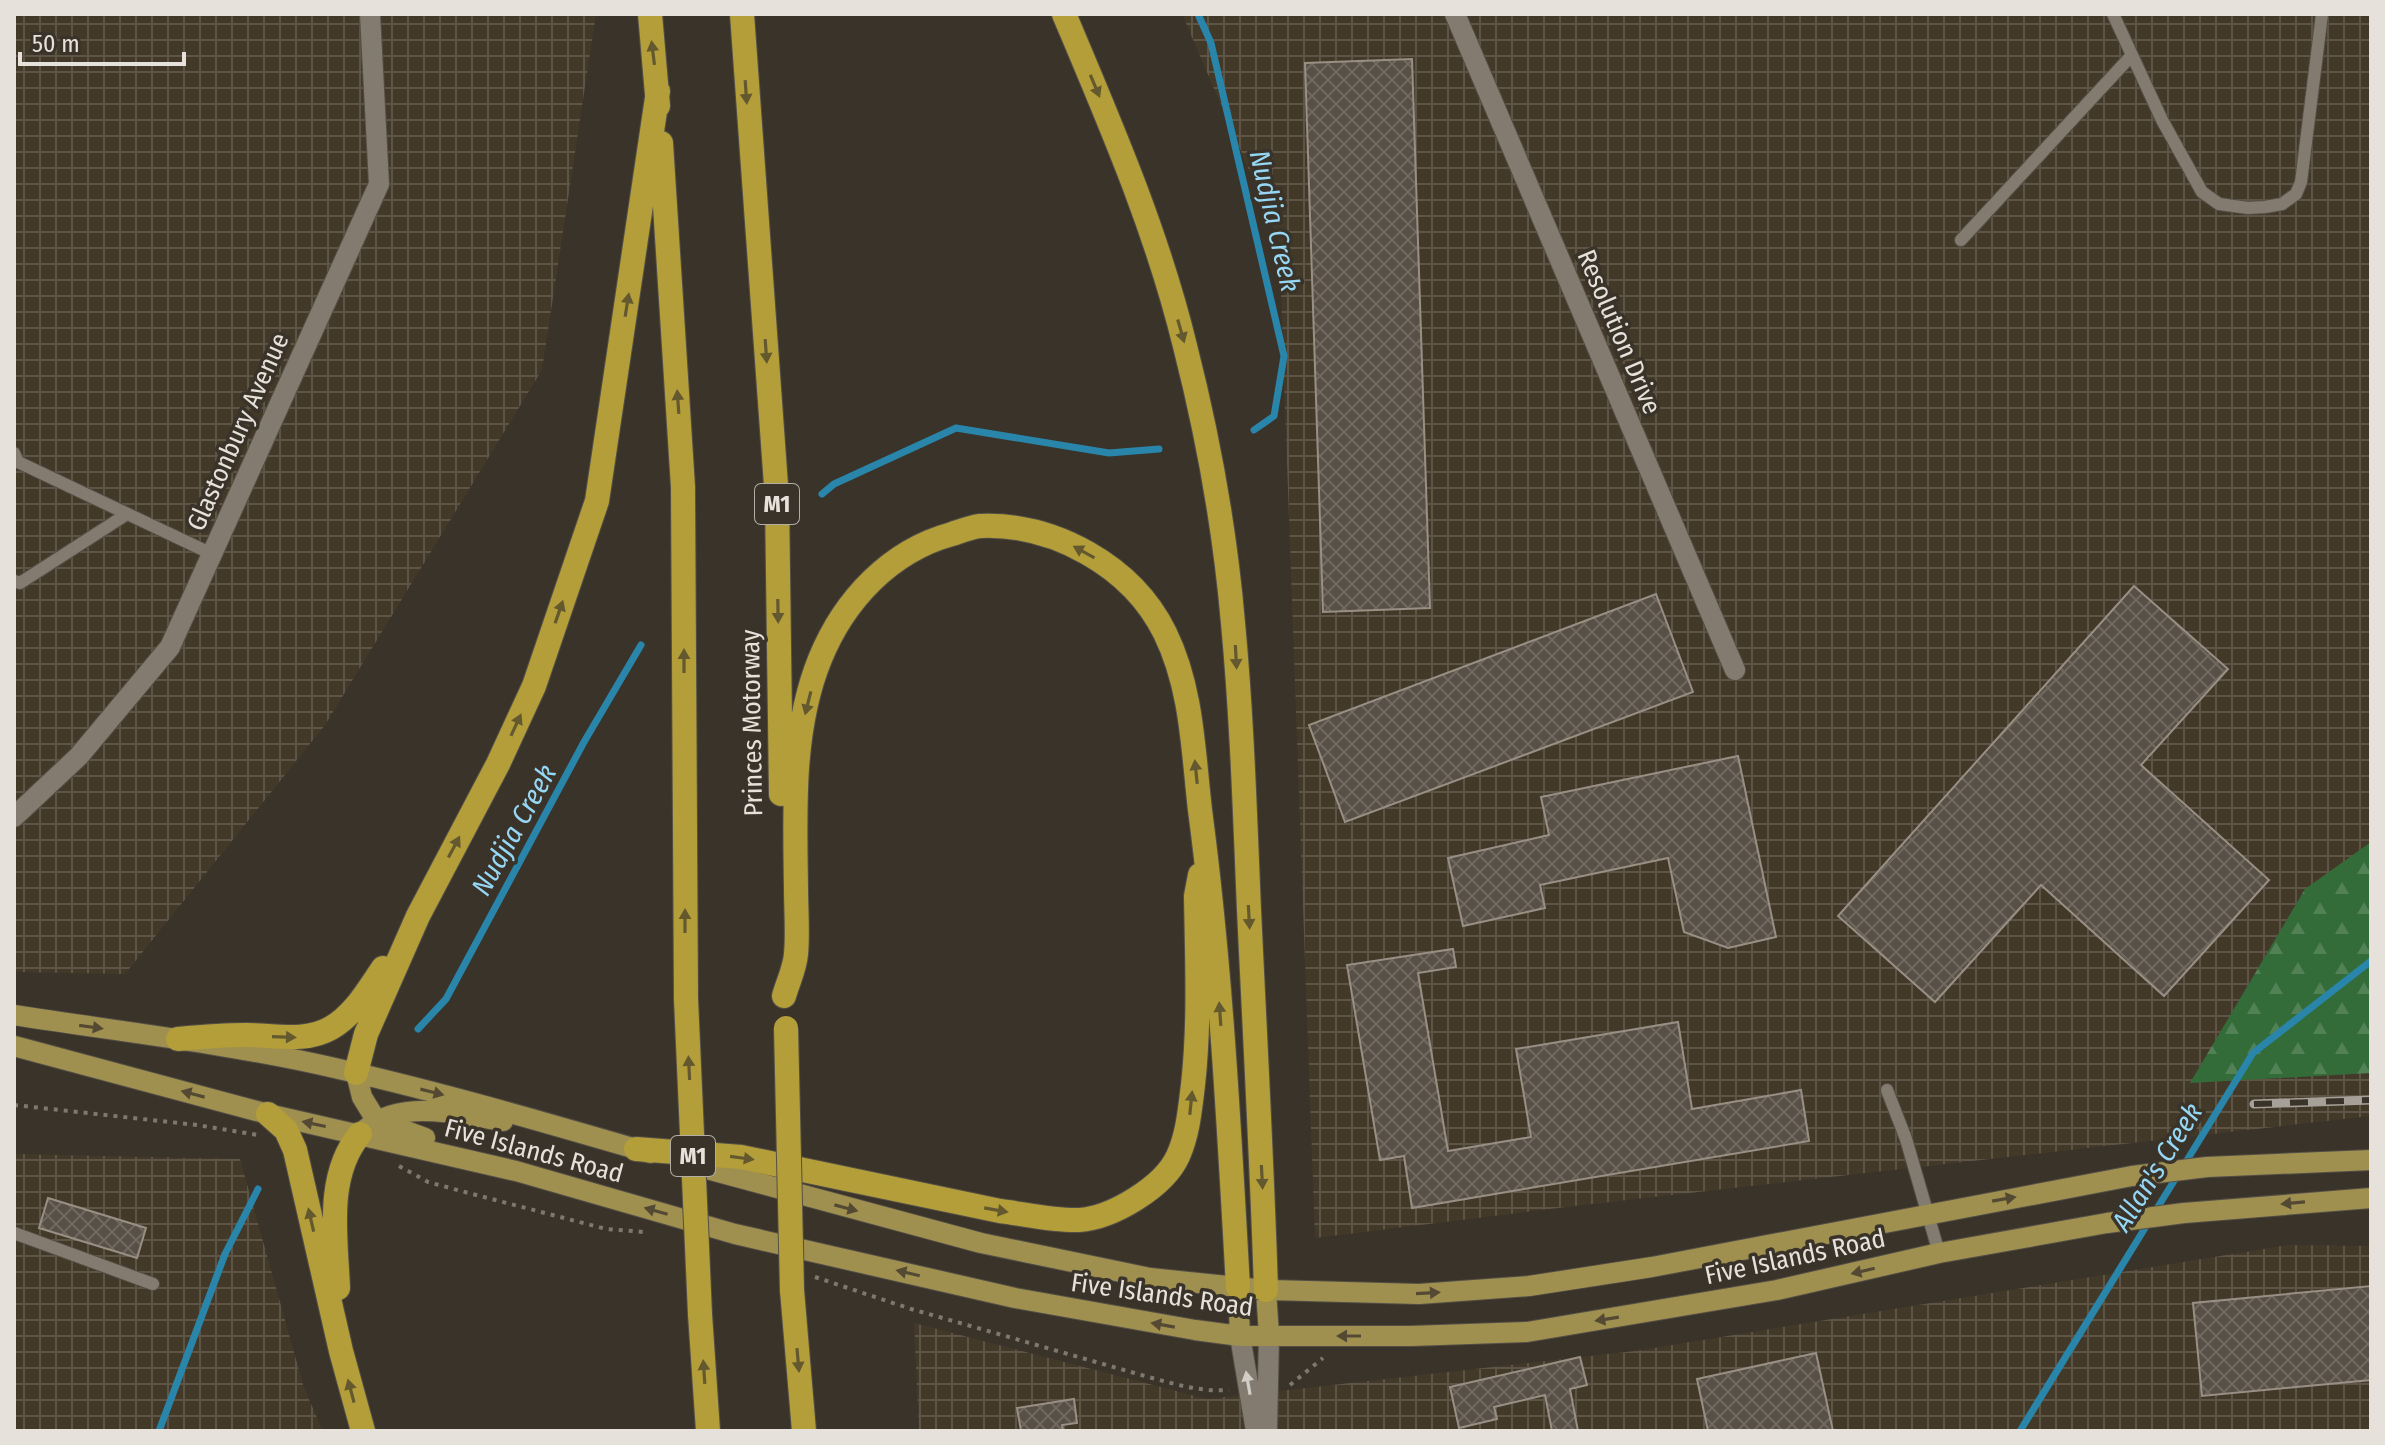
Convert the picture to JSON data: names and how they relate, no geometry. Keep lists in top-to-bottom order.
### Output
{
  "streets": {
    "highway": ["M1", "Princes Motorway"],
    "main road": ["Resolution Drive", "Glastonbury Avenue", "Five Islands Road"]
  },
  "water": ["Nudjia Creek", "Allan's Creek"],
  "scale_bar": "50 m"
}
